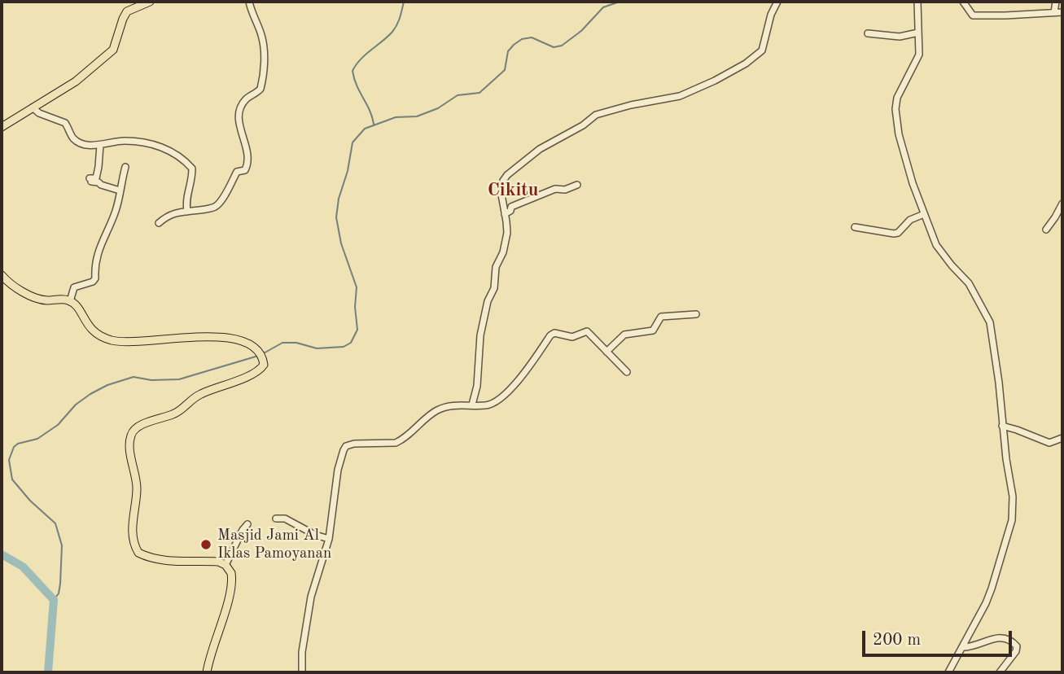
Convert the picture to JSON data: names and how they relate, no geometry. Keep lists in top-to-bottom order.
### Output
{
  "districts": ["Cikitu"],
  "places": ["Masjid Jami Al Iklas Pamoyanan"],
  "scale_bar": "200 m"
}
